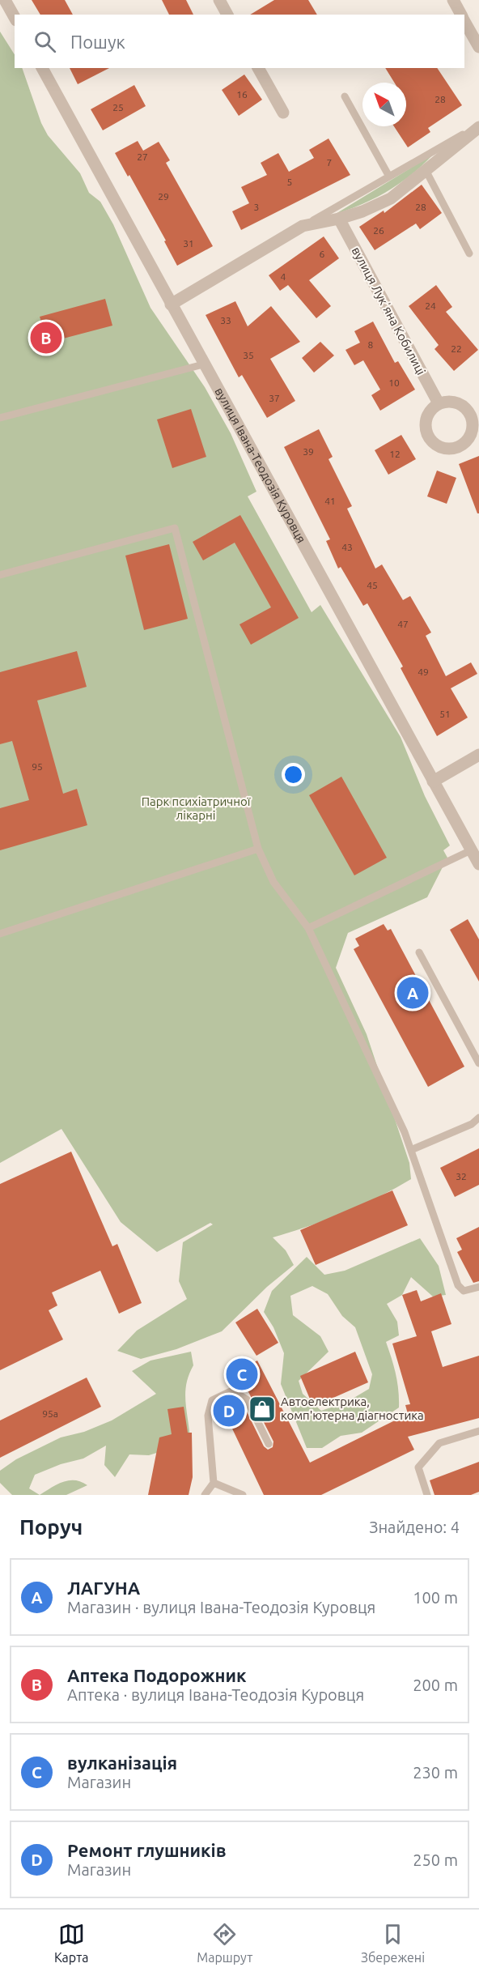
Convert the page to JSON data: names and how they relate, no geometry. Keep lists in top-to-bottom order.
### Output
{
  "streets": {
    "street": ["вулиця Лукʼяна Кобилиці", "вулиця Івана-Теодозія Куровця"]
  },
  "parks": ["Парк психіатричної лікарні"],
  "places": {
    "shop": ["Автоелектрика, комп'ютерна діагностика"]
  },
  "house_numbers": [
    "16",
    "28",
    "25",
    "27",
    "7",
    "5",
    "29",
    "3",
    "28",
    "26",
    "31",
    "6",
    "4",
    "24",
    "33",
    "8",
    "22",
    "35",
    "10",
    "37",
    "39",
    "12",
    "41",
    "43",
    "45",
    "47",
    "49",
    "51",
    "95",
    "32",
    "95а"
  ],
  "north": "top left",
  "page": {
    "search": "Пошук",
    "pins": [
      "B",
      "A",
      "C",
      "D"
    ],
    "heading": ["Поруч", "Знайдено: 4"],
    "list": [
      {
        "mark": "A",
        "name": "ЛАГУНА",
        "note": "Магазин · вулиця Івана-Теодозія Куровця",
        "value": "100 m"
      },
      {
        "mark": "B",
        "name": "Аптека Подорожник",
        "note": "Аптека · вулиця Івана-Теодозія Куровця",
        "value": "200 m"
      },
      {
        "mark": "C",
        "name": "вулканізація",
        "note": "Магазин",
        "value": "230 m"
      },
      {
        "mark": "D",
        "name": "Ремонт глушників",
        "note": "Магазин",
        "value": "250 m"
      }
    ],
    "nav": ["Карта", "Маршрут", "Збережені"]
  }
}
